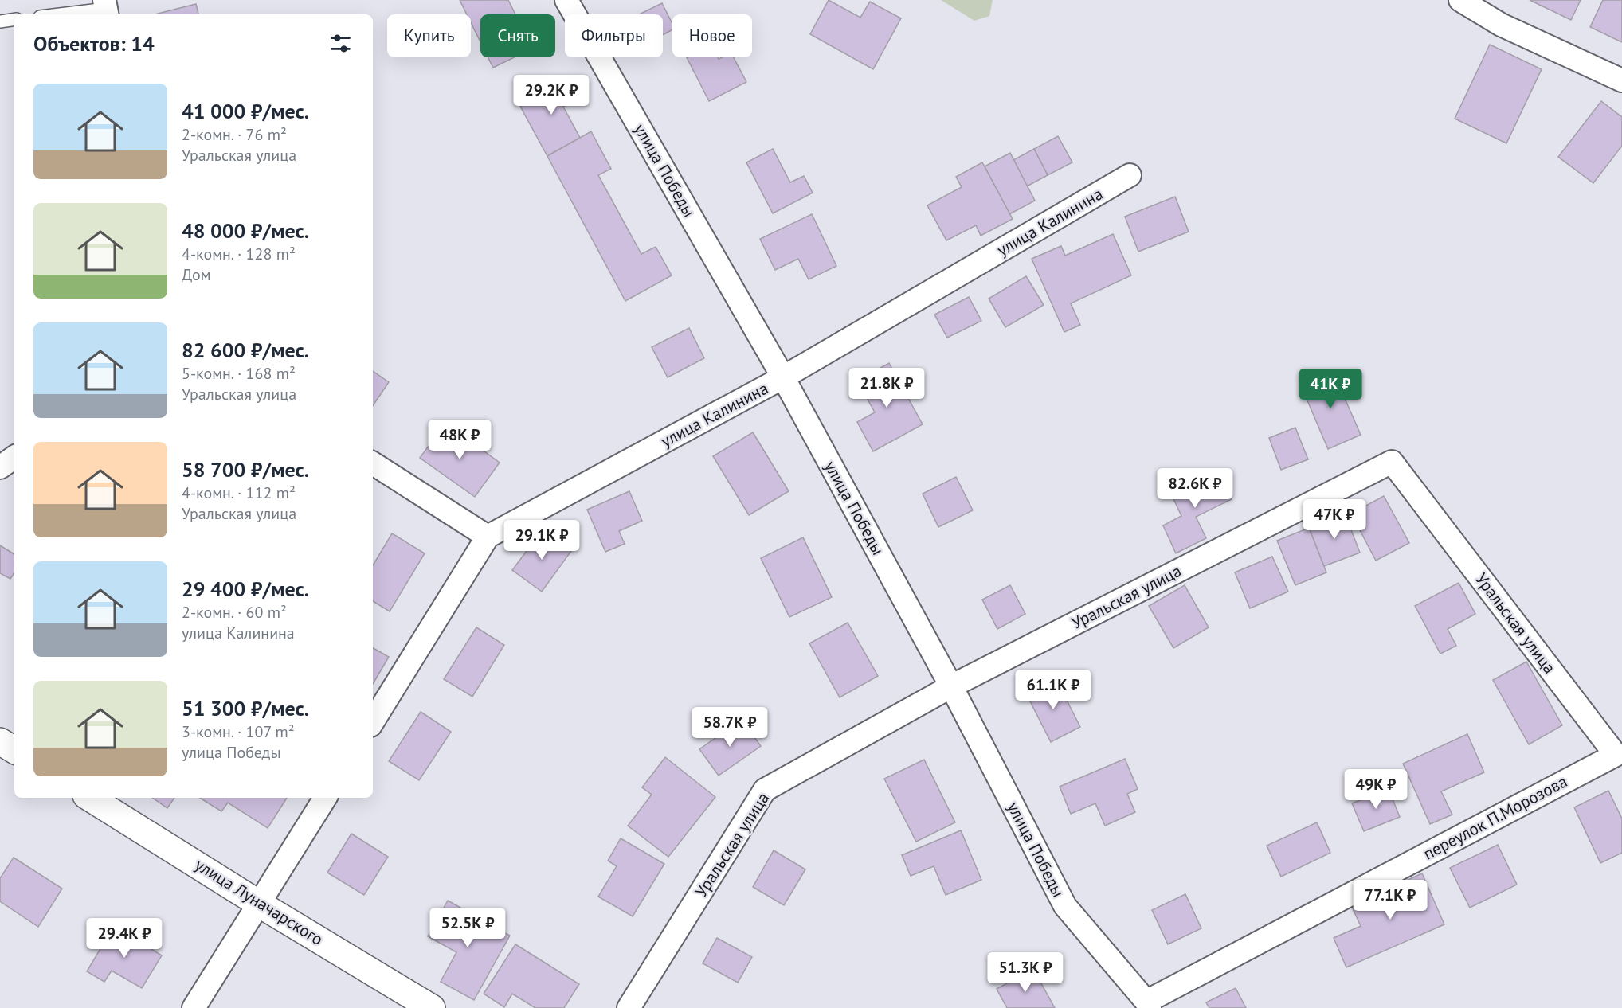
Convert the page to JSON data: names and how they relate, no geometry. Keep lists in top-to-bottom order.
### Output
{
  "streets": {
    "street": [
      "улица Победы",
      "улица Калинина",
      "Уральская улица",
      "переулок П.Морозова",
      "улица Луначарского"
    ]
  },
  "crossings": [
    ["улица Победы", "улица Калинина"],
    ["улица Победы", "Уральская улица"],
    ["улица Победы", "переулок П.Морозова"],
    ["Уральская улица", "переулок П.Морозова"]
  ],
  "page": {
    "chip": [
      "Купить",
      "Снять",
      "Фильтры",
      "Новое"
    ],
    "heading": "Объектов: 14",
    "list": [
      {
        "name": "41 000 ₽/мес.",
        "note": "2-комн. · 76 m² · Уральская улица"
      },
      {
        "name": "48 000 ₽/мес.",
        "note": "4-комн. · 128 m² · Дом"
      },
      {
        "name": "82 600 ₽/мес.",
        "note": "5-комн. · 168 m² · Уральская улица"
      },
      {
        "name": "58 700 ₽/мес.",
        "note": "4-комн. · 112 m² · Уральская улица"
      },
      {
        "name": "29 400 ₽/мес.",
        "note": "2-комн. · 60 m² · улица Калинина"
      },
      {
        "name": "51 300 ₽/мес.",
        "note": "3-комн. · 107 m² · улица Победы"
      }
    ],
    "price": [
      "29.2K ₽",
      "21.8K ₽",
      "41K ₽",
      "48K ₽",
      "82.6K ₽",
      "47K ₽",
      "29.1K ₽",
      "61.1K ₽",
      "58.7K ₽",
      "49K ₽",
      "77.1K ₽",
      "52.5K ₽",
      "29.4K ₽",
      "51.3K ₽"
    ]
  }
}
